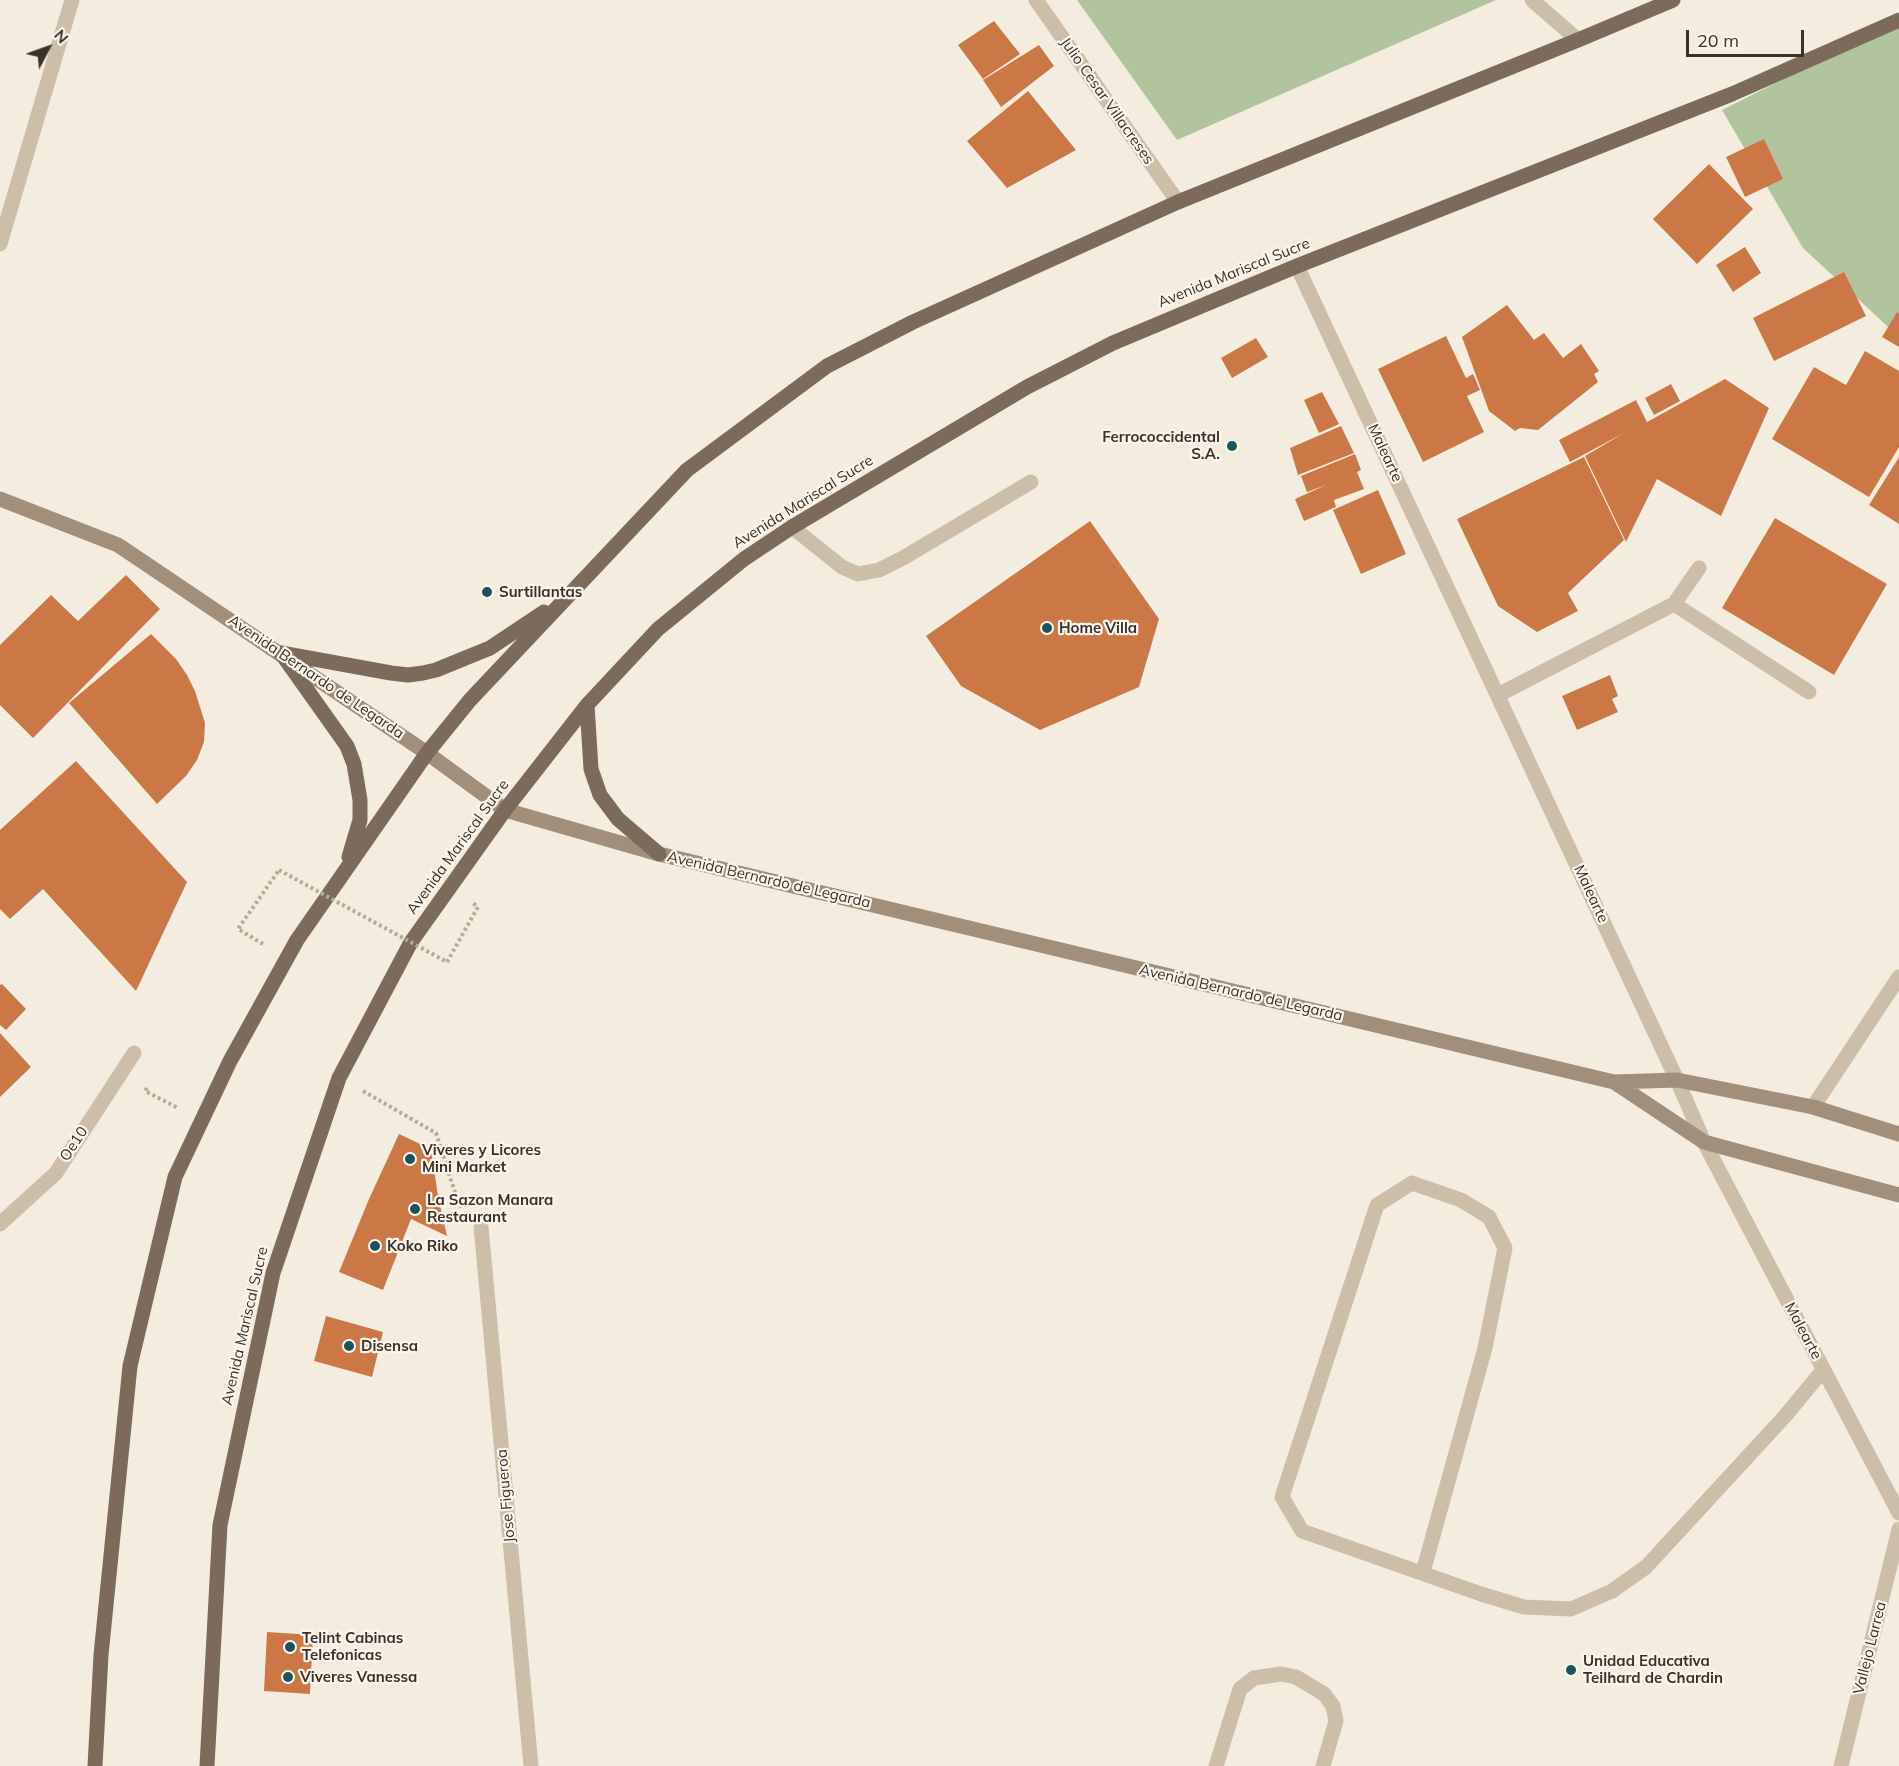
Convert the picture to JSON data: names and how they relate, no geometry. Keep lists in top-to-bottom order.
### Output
{
  "streets": {
    "main road": ["Avenida Mariscal Sucre"],
    "street": [
      "Julio Cesar Villacreses",
      "Malearte",
      "Avenida Bernardo de Legarda",
      "Oe10",
      "Jose Figueroa",
      "Vallejo Larrea"
    ]
  },
  "crossings": [
    ["Avenida Mariscal Sucre", "Malearte"],
    ["Avenida Mariscal Sucre", "Avenida Bernardo de Legarda"],
    ["Malearte", "Avenida Bernardo de Legarda"]
  ],
  "places": [
    "Ferrococcidental S.A.",
    "Surtillantas",
    "Home Villa",
    "Viveres y Licores Mini Market",
    "La Sazon Manara Restaurant",
    "Koko Riko",
    "Disensa",
    "Telint Cabinas Telefonicas",
    "Unidad Educativa Teilhard de Chardin",
    "Viveres Vanessa"
  ],
  "scale_bar": "20 m",
  "north": "top right"
}
